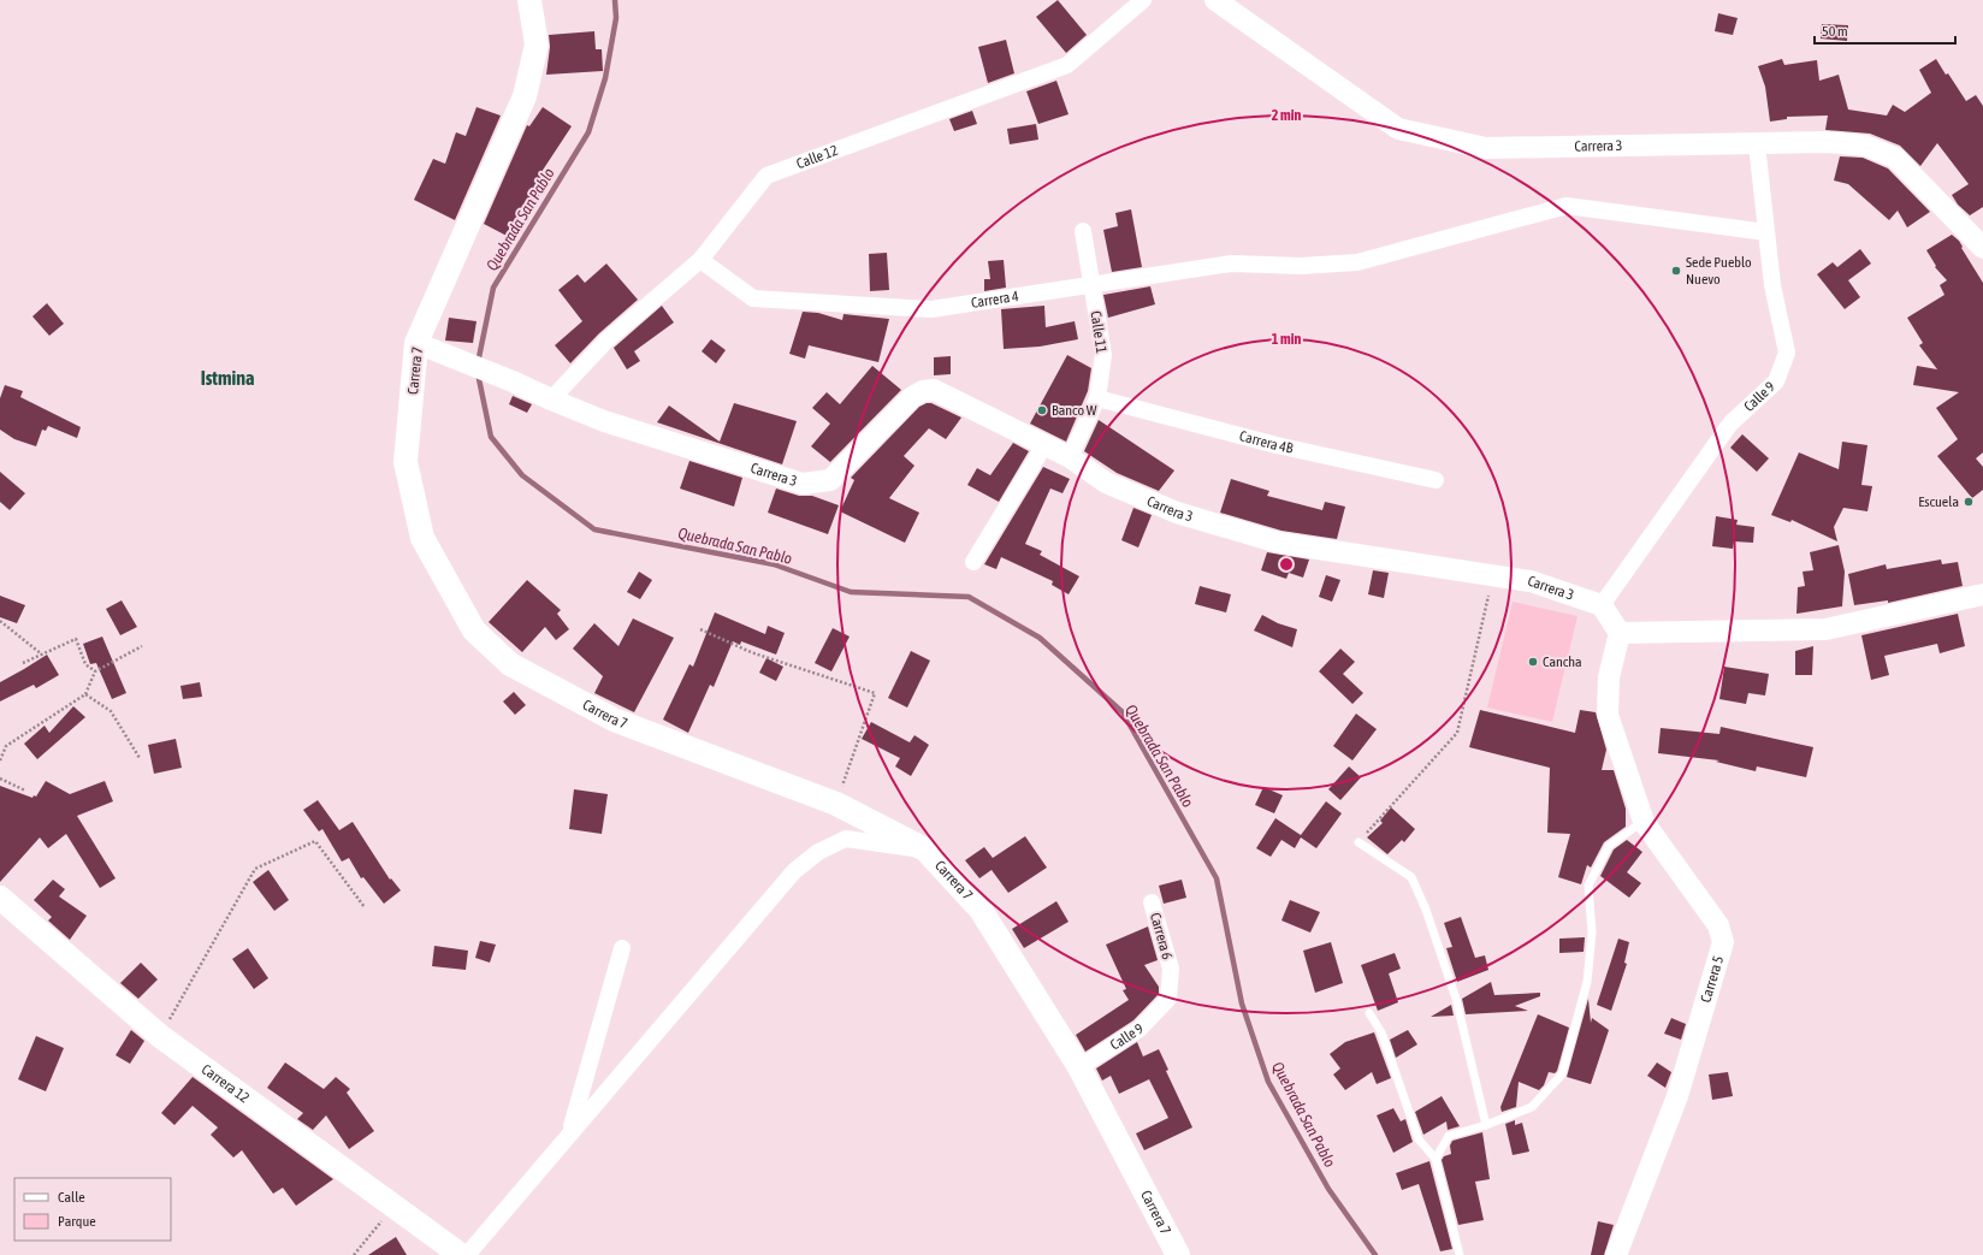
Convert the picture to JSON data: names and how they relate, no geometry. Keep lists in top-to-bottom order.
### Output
{
  "streets": {
    "main road": ["Carrera 7", "Carrera 12"],
    "street": [
      "Carrera 3",
      "Calle 12",
      "Carrera 4",
      "Calle 11",
      "Calle 9",
      "Carrera 4B",
      "Carrera 6",
      "Carrera 5"
    ]
  },
  "crossings": [
    ["Carrera 3", "Calle 12"],
    ["Carrera 3", "Calle 11"],
    ["Carrera 3", "Carrera 7"],
    ["Carrera 3", "Calle 9"],
    ["Calle 12", "Carrera 4"],
    ["Carrera 4", "Calle 11"],
    ["Carrera 4", "Calle 9"],
    ["Calle 11", "Carrera 4B"],
    ["Carrera 7", "Calle 9"],
    ["Calle 9", "Carrera 6"]
  ],
  "districts": ["Istmina"],
  "water": ["Quebrada San Pablo"],
  "places": [
    "Sede Pueblo Nuevo",
    "Banco W",
    "Escuela",
    "Cancha"
  ],
  "legend": ["Calle", "Parque"],
  "scale_bar": "50 m",
  "rings": ["2 min", "1 min"]
}
